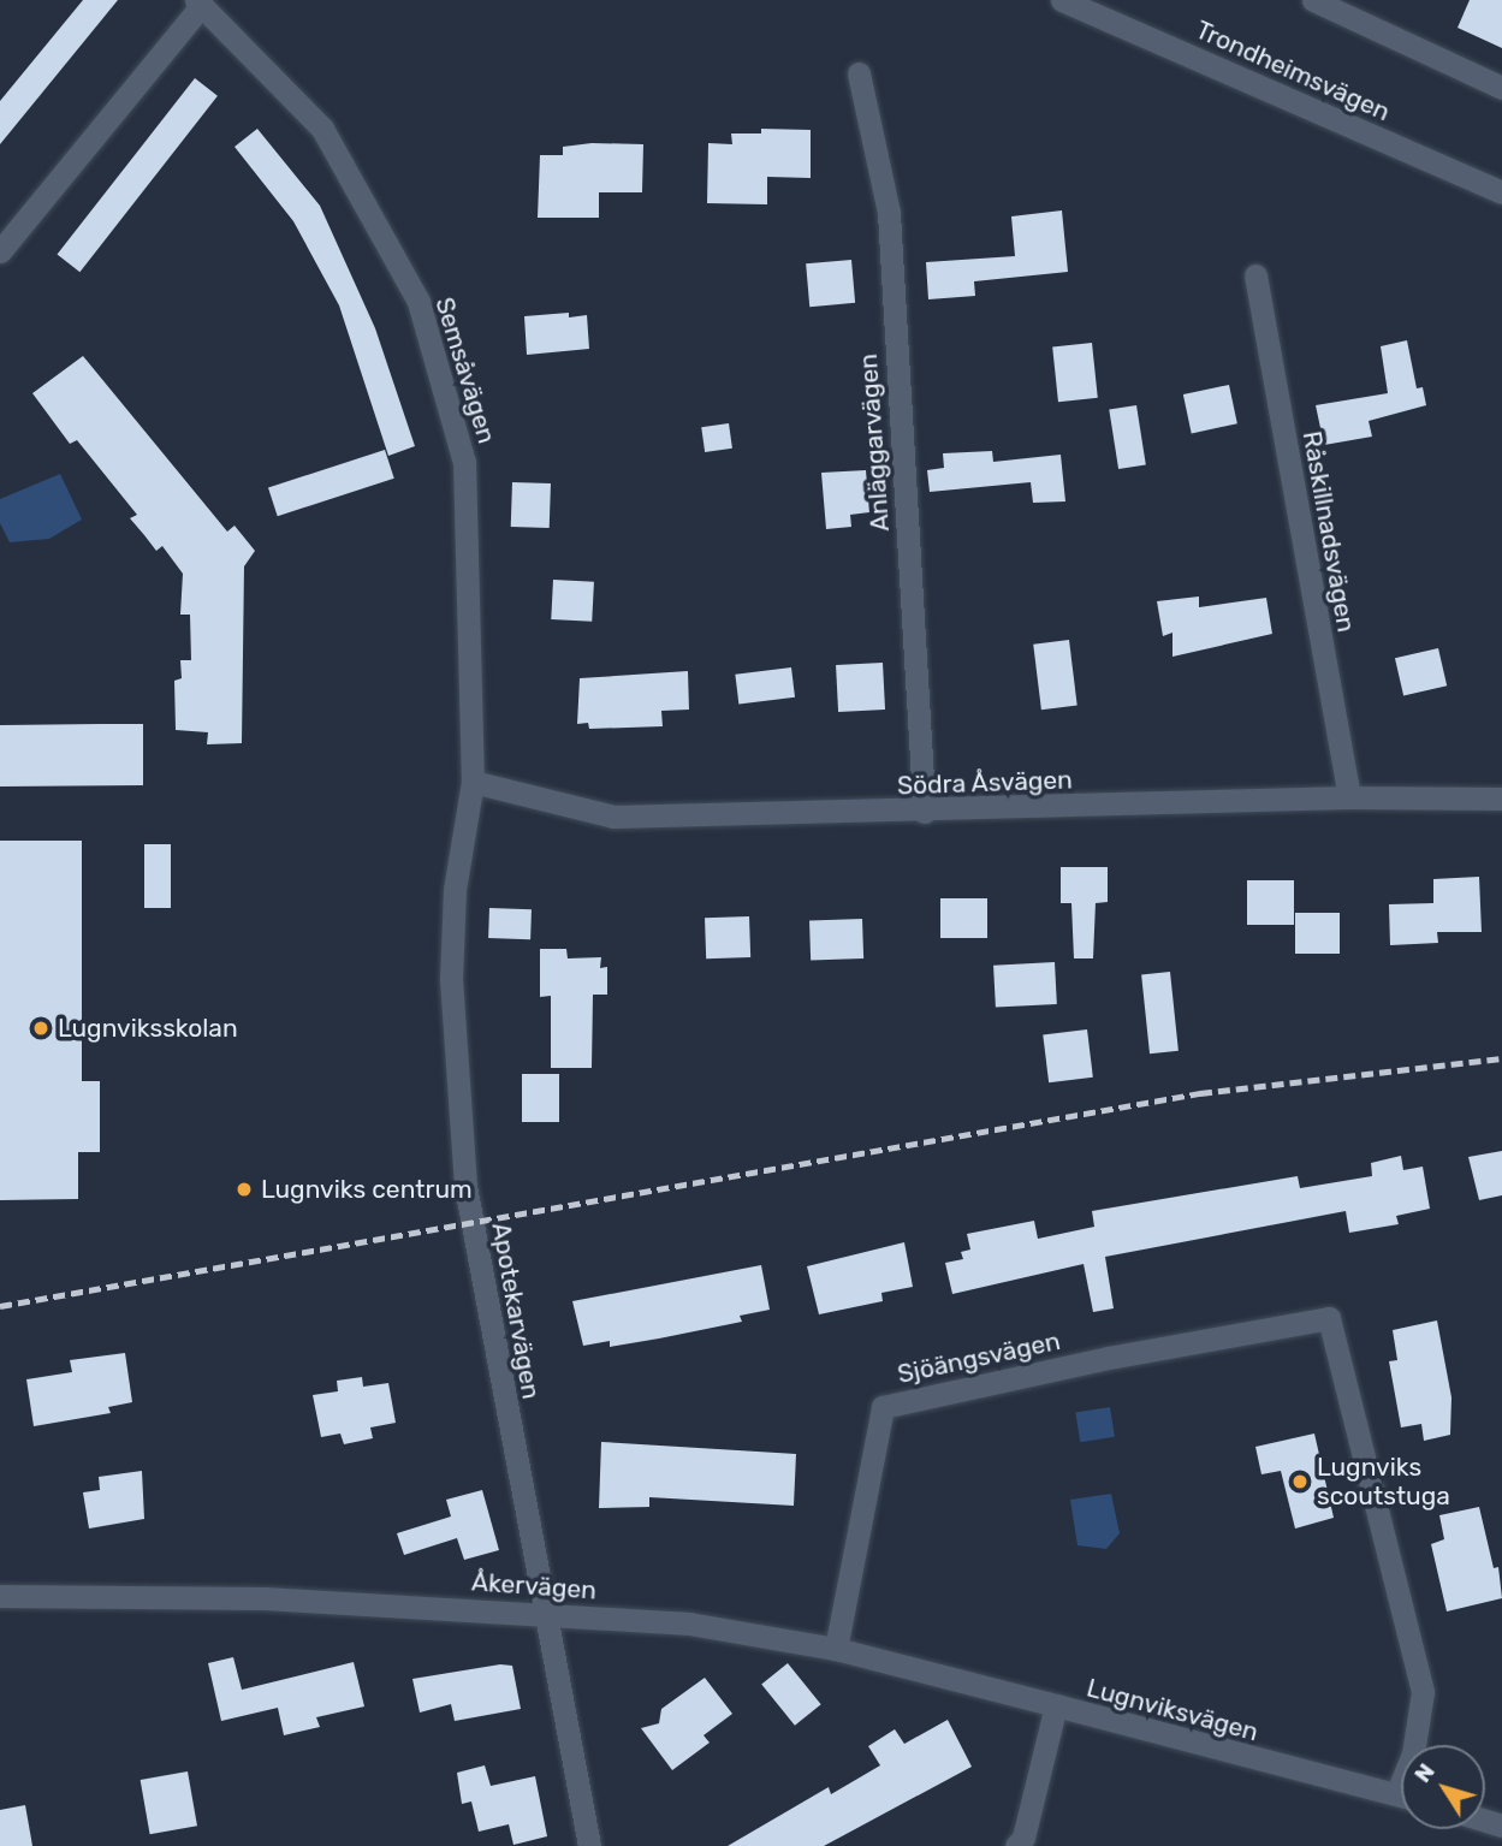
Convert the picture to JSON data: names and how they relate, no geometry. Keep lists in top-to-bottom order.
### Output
{
  "streets": {
    "street": [
      "Trondheimsvägen",
      "Semsåvägen",
      "Anläggarvägen",
      "Råskillnadsvägen",
      "Södra Åsvägen",
      "Apotekarvägen",
      "Sjöängsvägen",
      "Åkervägen",
      "Lugnviksvägen"
    ]
  },
  "crossings": [
    ["Semsåvägen", "Södra Åsvägen"],
    ["Semsåvägen", "Apotekarvägen"],
    ["Anläggarvägen", "Södra Åsvägen"],
    ["Råskillnadsvägen", "Södra Åsvägen"],
    ["Södra Åsvägen", "Apotekarvägen"],
    ["Apotekarvägen", "Åkervägen"],
    ["Sjöängsvägen", "Åkervägen"],
    ["Åkervägen", "Lugnviksvägen"]
  ],
  "places": ["Lugnviksskolan", "Lugnviks centrum", "Lugnviks scoutstuga"],
  "north": "top left"
}
